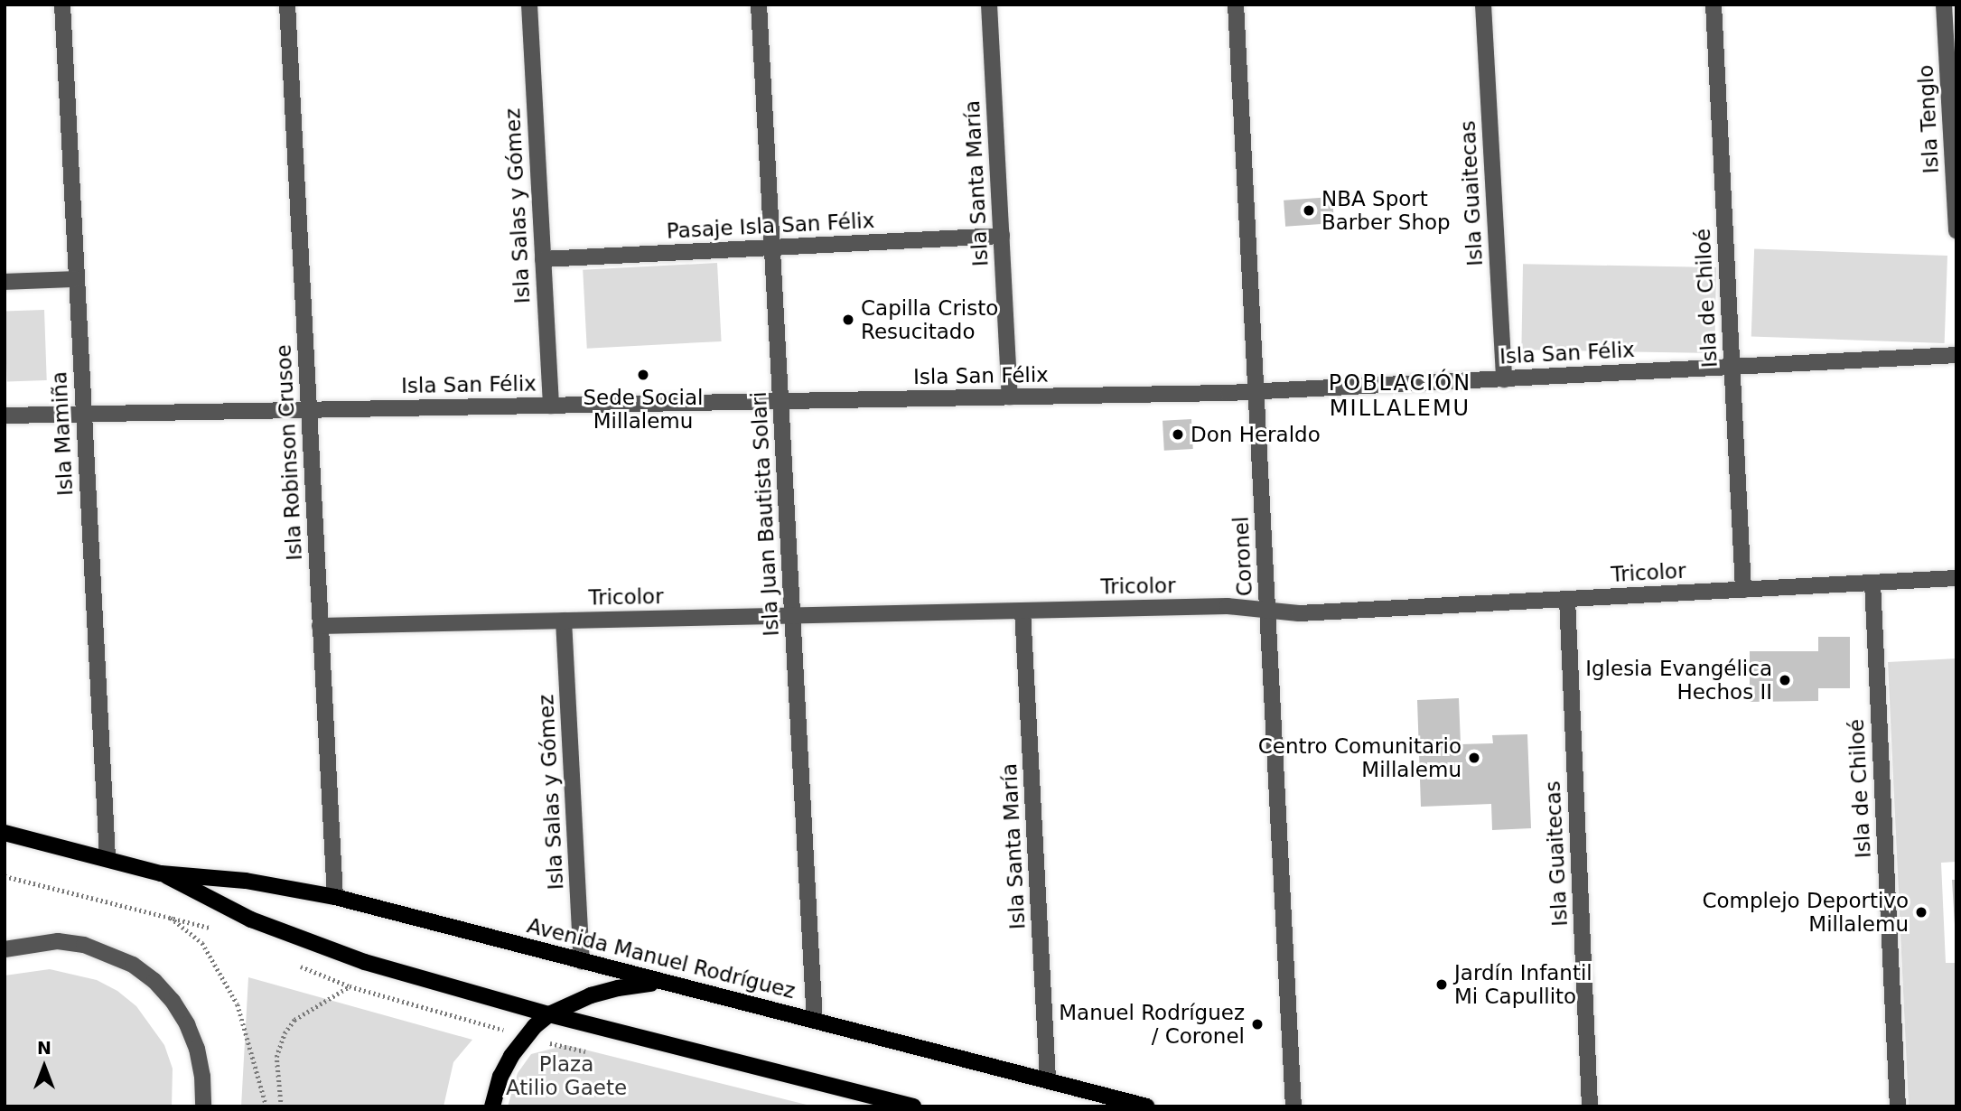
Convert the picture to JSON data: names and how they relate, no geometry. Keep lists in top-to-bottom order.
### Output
{
  "streets": {
    "main road": ["Avenida Manuel Rodríguez"],
    "street": [
      "Isla Tenglo",
      "Isla Santa María",
      "Isla Guaitecas",
      "Isla Salas y Gómez",
      "Pasaje Isla San Félix",
      "Isla de Chiloé",
      "Isla San Félix",
      "Isla Mamiña",
      "Isla Robinson Crusoe",
      "Isla Juan Bautista Solari",
      "Coronel",
      "Tricolor"
    ]
  },
  "crossings": [
    ["Isla Santa María", "Pasaje Isla San Félix"],
    ["Isla Santa María", "Isla San Félix"],
    ["Isla Santa María", "Tricolor"],
    ["Isla Santa María", "Avenida Manuel Rodríguez"],
    ["Isla Guaitecas", "Isla San Félix"],
    ["Isla Guaitecas", "Tricolor"],
    ["Isla Salas y Gómez", "Pasaje Isla San Félix"],
    ["Isla Salas y Gómez", "Isla San Félix"],
    ["Isla Salas y Gómez", "Tricolor"],
    ["Isla Salas y Gómez", "Avenida Manuel Rodríguez"],
    ["Pasaje Isla San Félix", "Isla Juan Bautista Solari"],
    ["Isla de Chiloé", "Isla San Félix"],
    ["Isla de Chiloé", "Tricolor"],
    ["Isla San Félix", "Isla Mamiña"],
    ["Isla San Félix", "Isla Robinson Crusoe"],
    ["Isla San Félix", "Isla Juan Bautista Solari"],
    ["Isla San Félix", "Coronel"],
    ["Isla Mamiña", "Avenida Manuel Rodríguez"],
    ["Isla Robinson Crusoe", "Tricolor"],
    ["Isla Robinson Crusoe", "Avenida Manuel Rodríguez"],
    ["Isla Juan Bautista Solari", "Tricolor"],
    ["Isla Juan Bautista Solari", "Avenida Manuel Rodríguez"],
    ["Coronel", "Tricolor"]
  ],
  "districts": ["POBLACIÓN MILLALEMU"],
  "parks": ["Plaza Atilio Gaete"],
  "places": [
    "NBA Sport Barber Shop",
    "Capilla Cristo Resucitado",
    "Sede Social Millalemu",
    "Don Heraldo",
    "Iglesia Evangélica Hechos II",
    "Centro Comunitario Millalemu",
    "Complejo Deportivo Millalemu",
    "Jardín Infantil Mi Capullito",
    "Manuel Rodríguez / Coronel"
  ],
  "north": "top"
}
